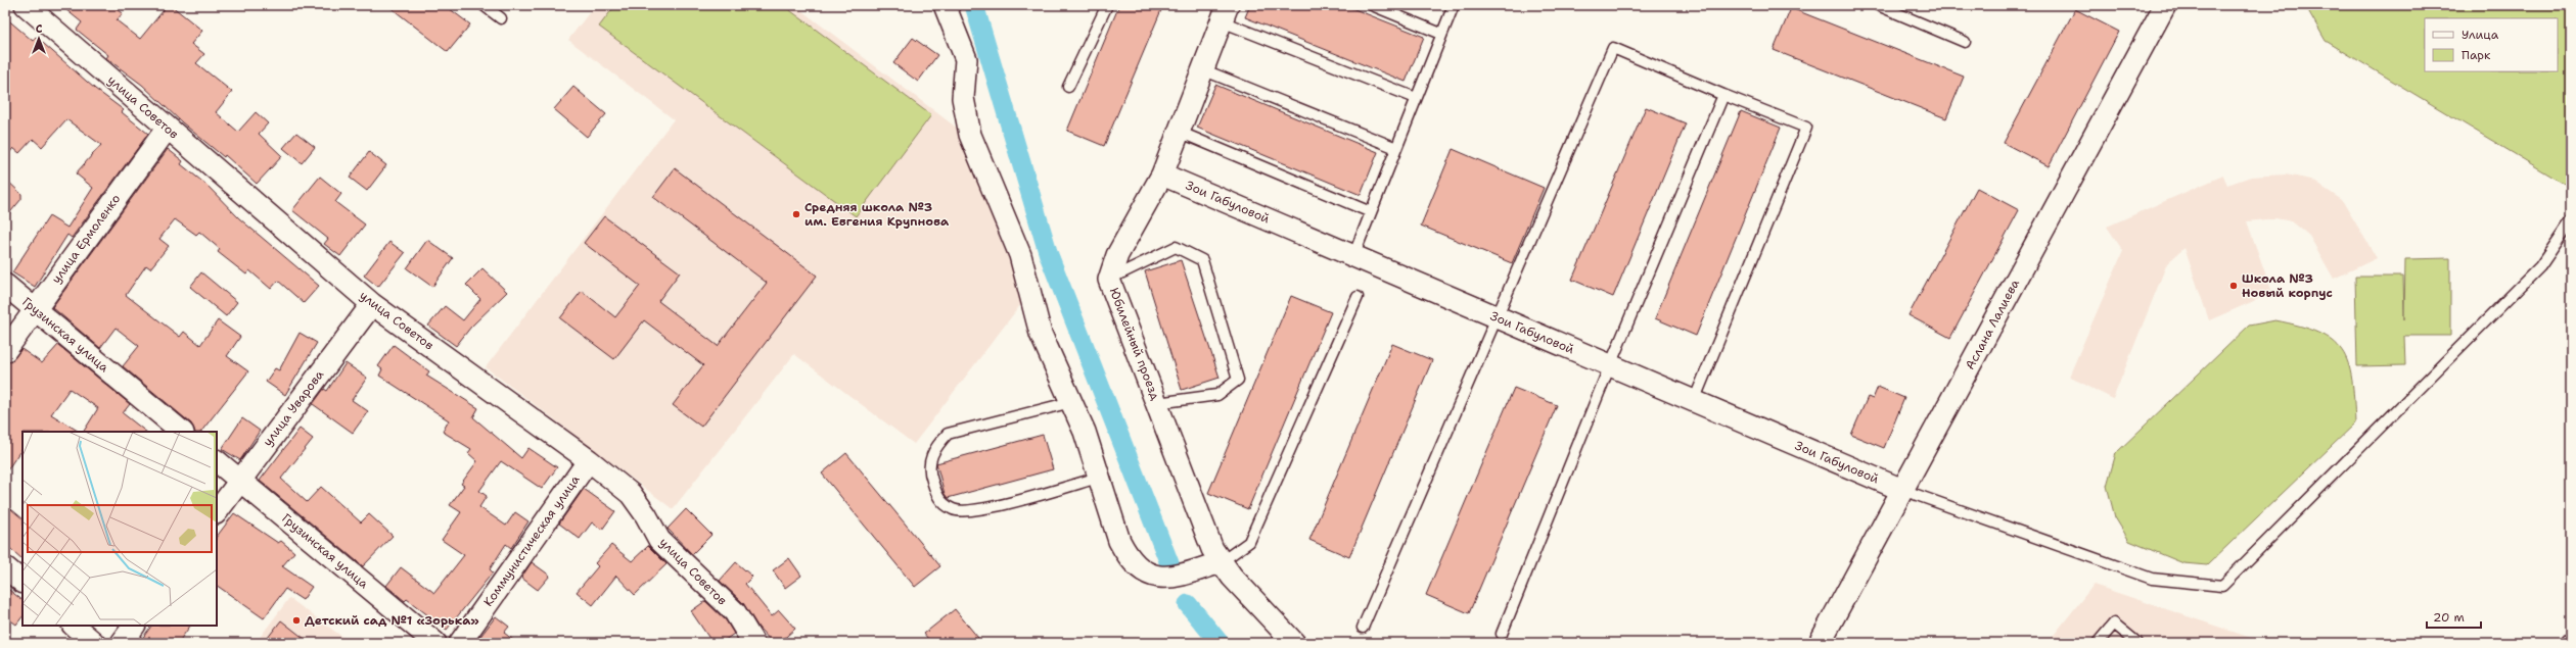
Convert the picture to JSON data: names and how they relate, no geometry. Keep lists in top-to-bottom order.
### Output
{
  "streets": {
    "street": [
      "улица Советов",
      "Зои Габуловой",
      "улица Ермоленко",
      "Аслана Лалиева",
      "Грузинская улица",
      "Юбилейный проезд",
      "улица Уварова",
      "Коммунистическая улица"
    ]
  },
  "crossings": [
    ["улица Советов", "улица Ермоленко"],
    ["улица Советов", "улица Уварова"],
    ["улица Советов", "Коммунистическая улица"],
    ["Зои Габуловой", "Аслана Лалиева"],
    ["Зои Габуловой", "Юбилейный проезд"],
    ["улица Ермоленко", "Грузинская улица"],
    ["Грузинская улица", "улица Уварова"]
  ],
  "places": ["Средняя школа №3 им. Евгения Крупнова", "Школа №3 Новый корпус", "Детский сад №1 «Зорька»"],
  "legend": ["Улица", "Парк"],
  "scale_bar": "20 m",
  "north": "top"
}
